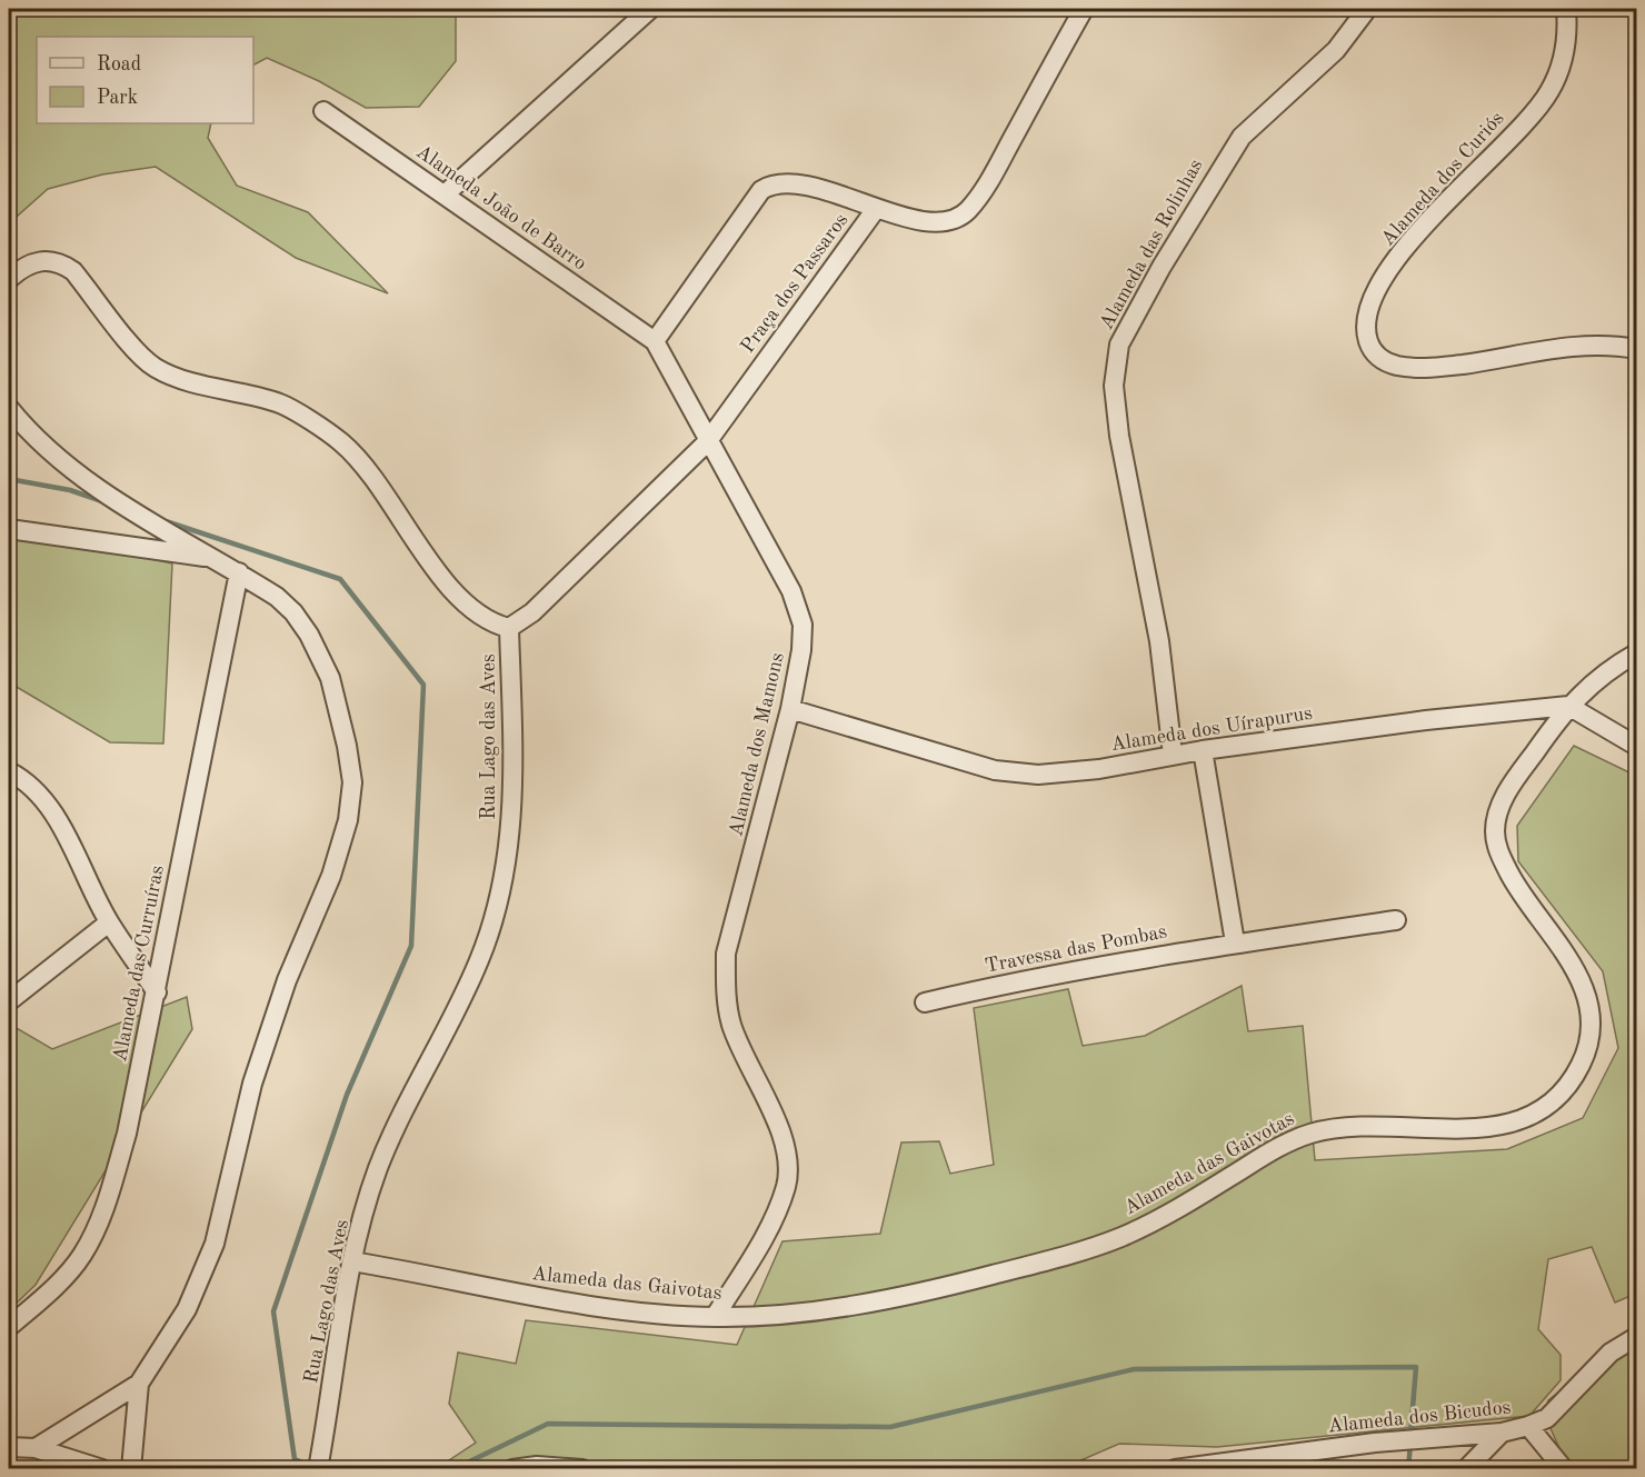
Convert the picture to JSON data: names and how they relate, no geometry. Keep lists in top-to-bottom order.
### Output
{
  "streets": {
    "street": [
      "Alameda dos Curiós",
      "Alameda João de Barro",
      "Alameda das Rolinhas",
      "Praça dos Passaros",
      "Alameda dos Uírapurus",
      "Rua Lago das Aves",
      "Alameda dos Mamons",
      "Travessa das Pombas",
      "Alameda das Curruíras",
      "Alameda das Gaivotas",
      "Alameda dos Bicudos"
    ]
  },
  "crossings": [
    ["Alameda João de Barro", "Praça dos Passaros"],
    ["Alameda das Rolinhas", "Alameda dos Uírapurus"],
    ["Praça dos Passaros", "Alameda dos Mamons"],
    ["Alameda dos Uírapurus", "Alameda dos Mamons"],
    ["Alameda dos Uírapurus", "Alameda das Gaivotas"],
    ["Rua Lago das Aves", "Alameda das Gaivotas"],
    ["Alameda dos Mamons", "Alameda das Gaivotas"]
  ],
  "legend": ["Road", "Park"]
}
